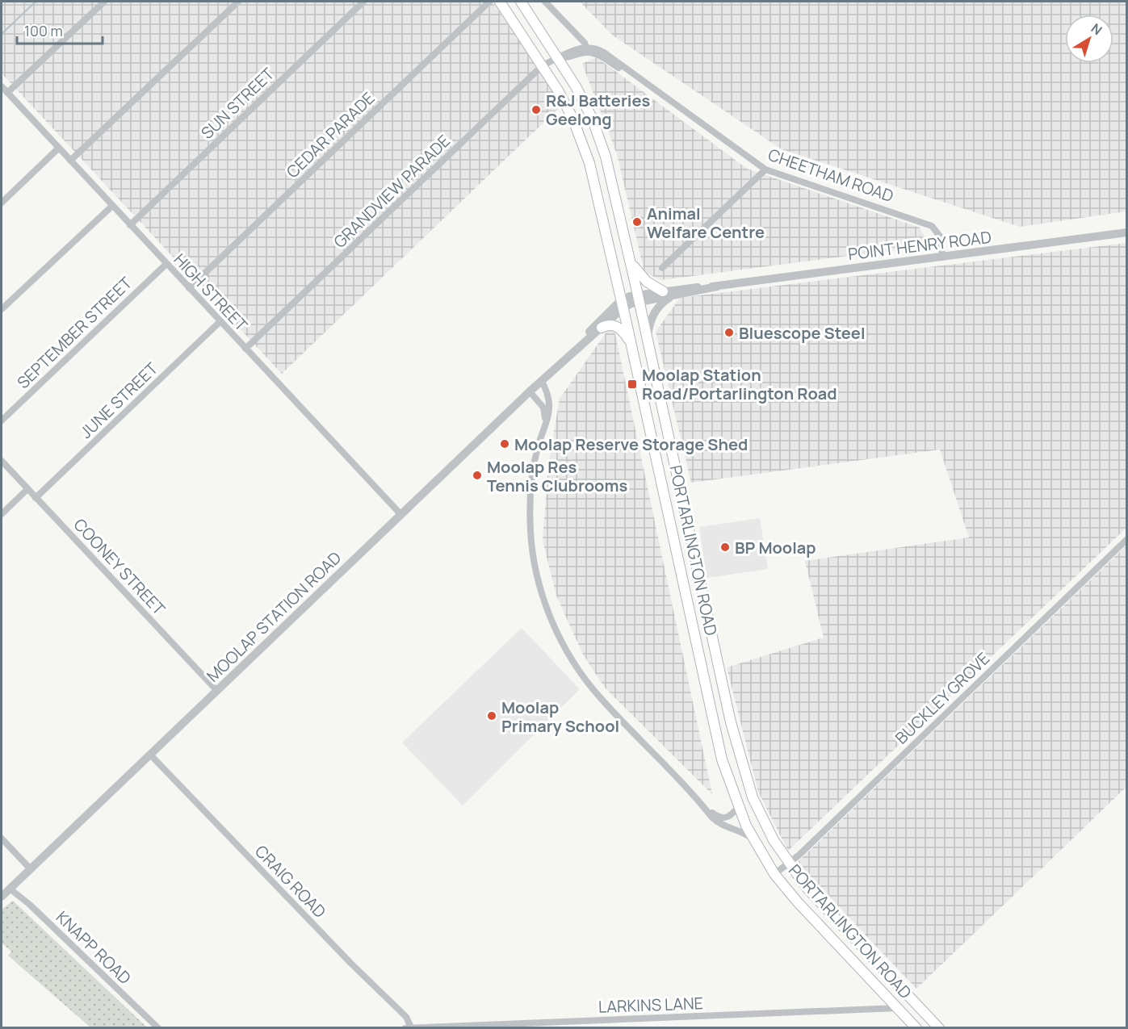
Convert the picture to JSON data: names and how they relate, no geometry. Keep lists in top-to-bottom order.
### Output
{
  "streets": {
    "main road": ["PORTARLINGTON ROAD"],
    "street": [
      "SUN STREET",
      "CEDAR PARADE",
      "CHEETHAM ROAD",
      "GRANDVIEW PARADE",
      "POINT HENRY ROAD",
      "HIGH STREET",
      "SEPTEMBER STREET",
      "JUNE STREET",
      "COONEY STREET",
      "MOOLAP STATION ROAD",
      "BUCKLEY GROVE",
      "CRAIG ROAD",
      "KNAPP ROAD",
      "LARKINS LANE"
    ]
  },
  "crossings": [
    ["SUN STREET", "HIGH STREET"],
    ["CEDAR PARADE", "HIGH STREET"],
    ["CHEETHAM ROAD", "POINT HENRY ROAD"],
    ["GRANDVIEW PARADE", "HIGH STREET"],
    ["GRANDVIEW PARADE", "PORTARLINGTON ROAD"],
    ["POINT HENRY ROAD", "PORTARLINGTON ROAD"],
    ["POINT HENRY ROAD", "MOOLAP STATION ROAD"],
    ["HIGH STREET", "SEPTEMBER STREET"],
    ["HIGH STREET", "JUNE STREET"],
    ["HIGH STREET", "MOOLAP STATION ROAD"],
    ["JUNE STREET", "COONEY STREET"],
    ["PORTARLINGTON ROAD", "MOOLAP STATION ROAD"],
    ["PORTARLINGTON ROAD", "BUCKLEY GROVE"],
    ["PORTARLINGTON ROAD", "LARKINS LANE"],
    ["COONEY STREET", "MOOLAP STATION ROAD"],
    ["MOOLAP STATION ROAD", "CRAIG ROAD"],
    ["MOOLAP STATION ROAD", "KNAPP ROAD"],
    ["CRAIG ROAD", "LARKINS LANE"]
  ],
  "places": {
    "other": [
      "R&J Batteries Geelong",
      "Animal Welfare Centre",
      "Bluescope Steel",
      "Moolap Reserve Storage Shed",
      "Moolap Res Tennis Clubrooms",
      "BP Moolap",
      "Moolap Primary School"
    ],
    "transit": ["Moolap Station Road/Portarlington Road"]
  },
  "scale_bar": "100 m",
  "north": "top right"
}
